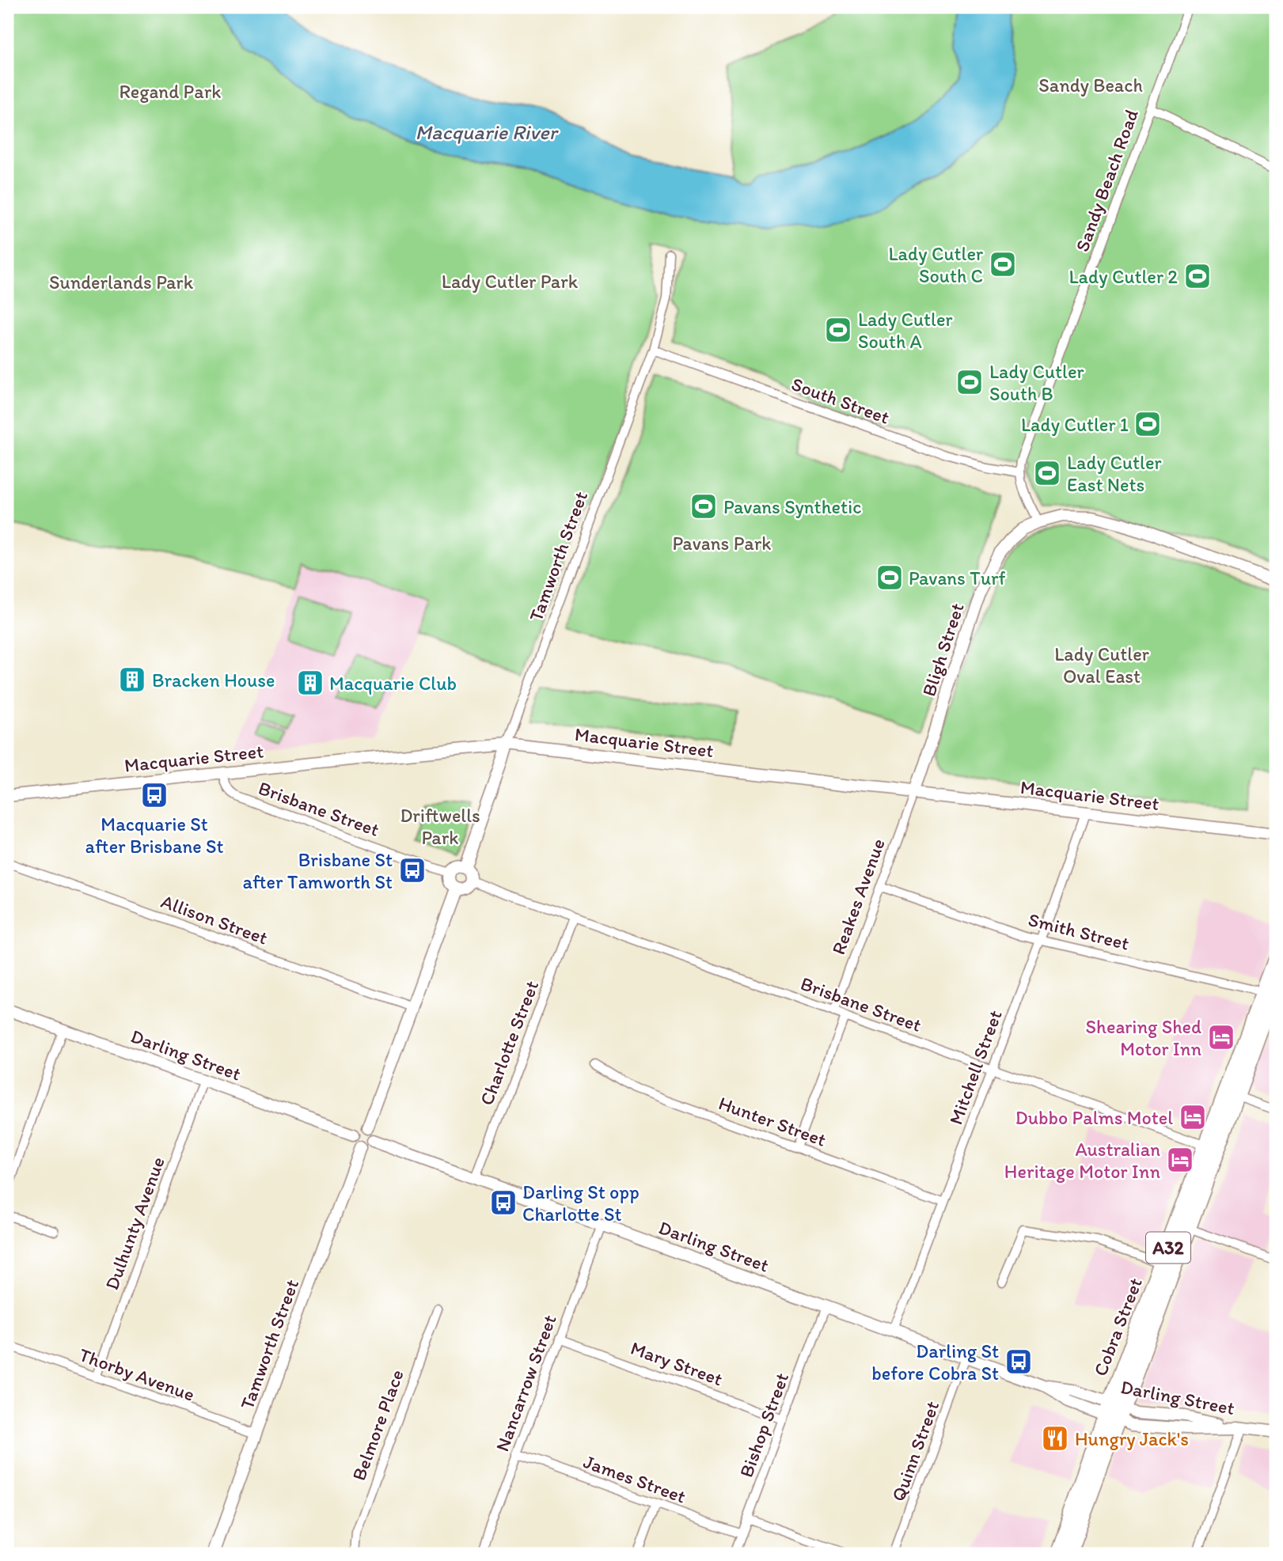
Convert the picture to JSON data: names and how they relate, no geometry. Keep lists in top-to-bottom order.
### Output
{
  "streets": {
    "highway": ["A32", "Cobra Street"],
    "street": [
      "Sandy Beach Road",
      "South Street",
      "Tamworth Street",
      "Bligh Street",
      "Macquarie Street",
      "Brisbane Street",
      "Reakes Avenue",
      "Allison Street",
      "Smith Street",
      "Charlotte Street",
      "Darling Street",
      "Mitchell Street",
      "Hunter Street",
      "Dulhunty Avenue",
      "Mary Street",
      "Thorby Avenue",
      "Nancarrow Street",
      "Belmore Place",
      "Bishop Street",
      "Quinn Street",
      "James Street"
    ]
  },
  "crossings": [
    ["Sandy Beach Road", "South Street"],
    ["South Street", "Tamworth Street"],
    ["Tamworth Street", "Macquarie Street"],
    ["Tamworth Street", "Brisbane Street"],
    ["Tamworth Street", "Darling Street"],
    ["Tamworth Street", "Thorby Avenue"],
    ["Bligh Street", "Macquarie Street"],
    ["Bligh Street", "Reakes Avenue"],
    ["Macquarie Street", "Brisbane Street"],
    ["Macquarie Street", "Reakes Avenue"],
    ["Macquarie Street", "Mitchell Street"],
    ["Brisbane Street", "Reakes Avenue"],
    ["Brisbane Street", "Charlotte Street"],
    ["Brisbane Street", "Mitchell Street"],
    ["Brisbane Street", "Cobra Street"],
    ["Reakes Avenue", "Smith Street"],
    ["Smith Street", "Mitchell Street"],
    ["Smith Street", "Cobra Street"],
    ["Charlotte Street", "Darling Street"],
    ["Darling Street", "Mitchell Street"],
    ["Darling Street", "Dulhunty Avenue"],
    ["Darling Street", "Cobra Street"],
    ["Darling Street", "Nancarrow Street"],
    ["Darling Street", "Bishop Street"],
    ["Darling Street", "Quinn Street"],
    ["Mitchell Street", "Hunter Street"],
    ["Dulhunty Avenue", "Thorby Avenue"],
    ["Mary Street", "Nancarrow Street"],
    ["Mary Street", "Bishop Street"],
    ["Nancarrow Street", "James Street"],
    ["Bishop Street", "James Street"]
  ],
  "water": ["Macquarie River"],
  "parks": [
    "Sandy Beach",
    "Regand Park",
    "Lady Cutler Park",
    "Sunderlands Park",
    "Pavans Park",
    "Lady Cutler Oval East",
    "Driftwells Park"
  ],
  "places": {
    "sports": [
      "Lady Cutler South C",
      "Lady Cutler 2",
      "Lady Cutler South A",
      "Lady Cutler South B",
      "Lady Cutler 1",
      "Lady Cutler East Nets",
      "Pavans Synthetic",
      "Pavans Turf"
    ],
    "building": ["Bracken House", "Macquarie Club"],
    "bus stop": [
      "Macquarie St after Brisbane St",
      "Brisbane St after Tamworth St",
      "Darling St opp Charlotte St",
      "Darling St before Cobra St"
    ],
    "hotel": ["Shearing Shed Motor Inn", "Dubbo Palms Motel", "Australian Heritage Motor Inn"],
    "restaurant": ["Hungry Jack's"]
  }
}
